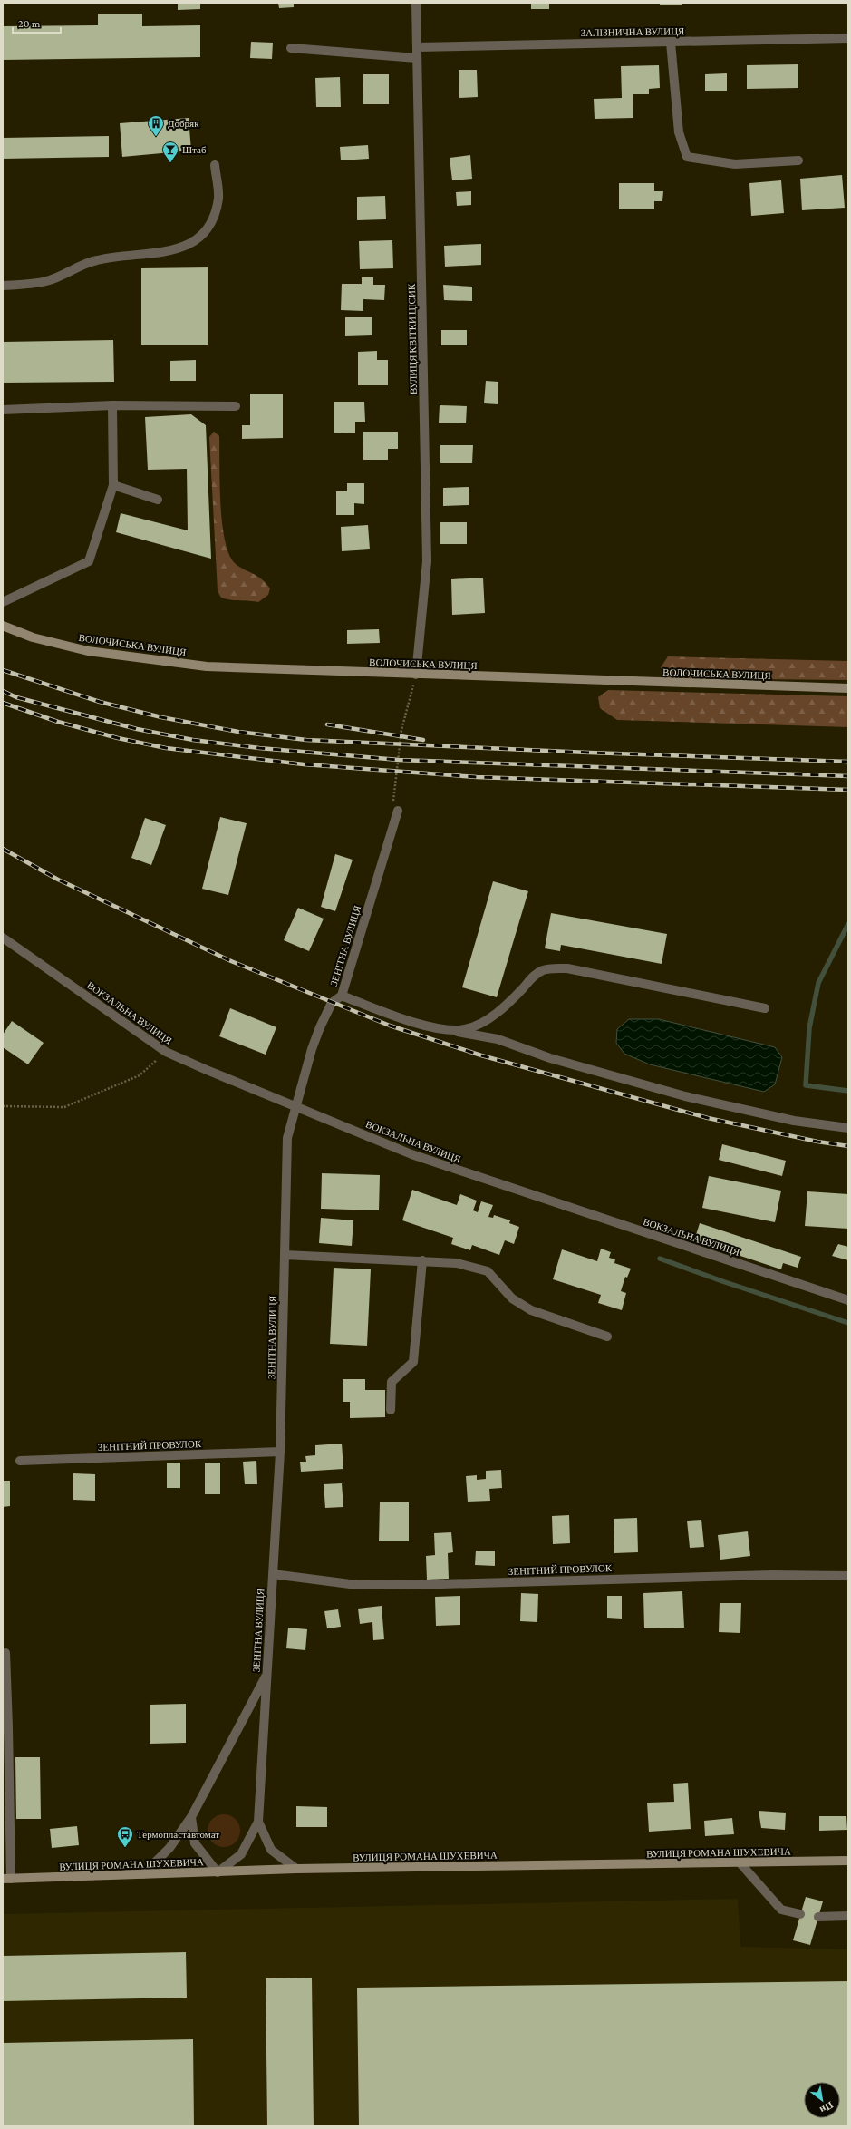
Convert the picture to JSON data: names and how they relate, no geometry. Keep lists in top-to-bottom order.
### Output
{
  "streets": {
    "main road": ["ВОЛОЧИСЬКА ВУЛИЦЯ", "ВУЛИЦЯ РОМАНА ШУХЕВИЧА"],
    "street": [
      "ЗАЛІЗНИЧНА ВУЛИЦЯ",
      "ВУЛИЦЯ КВІТКИ ЦІСИК",
      "ЗЕНІТНА ВУЛИЦЯ",
      "ВОКЗАЛЬНА ВУЛИЦЯ",
      "ЗЕНІТНИЙ ПРОВУЛОК"
    ]
  },
  "crossings": [
    ["ЗАЛІЗНИЧНА ВУЛИЦЯ", "ВУЛИЦЯ КВІТКИ ЦІСИК"],
    ["ВУЛИЦЯ КВІТКИ ЦІСИК", "ВОЛОЧИСЬКА ВУЛИЦЯ"],
    ["ЗЕНІТНА ВУЛИЦЯ", "ВОКЗАЛЬНА ВУЛИЦЯ"],
    ["ЗЕНІТНА ВУЛИЦЯ", "ЗЕНІТНИЙ ПРОВУЛОК"],
    ["ЗЕНІТНА ВУЛИЦЯ", "ВУЛИЦЯ РОМАНА ШУХЕВИЧА"]
  ],
  "places": {
    "building": ["Добряк"],
    "bar": ["Штаб"],
    "bus stop": ["Термопластавтомат"]
  },
  "scale_bar": "20 m",
  "north": "bottom right"
}
